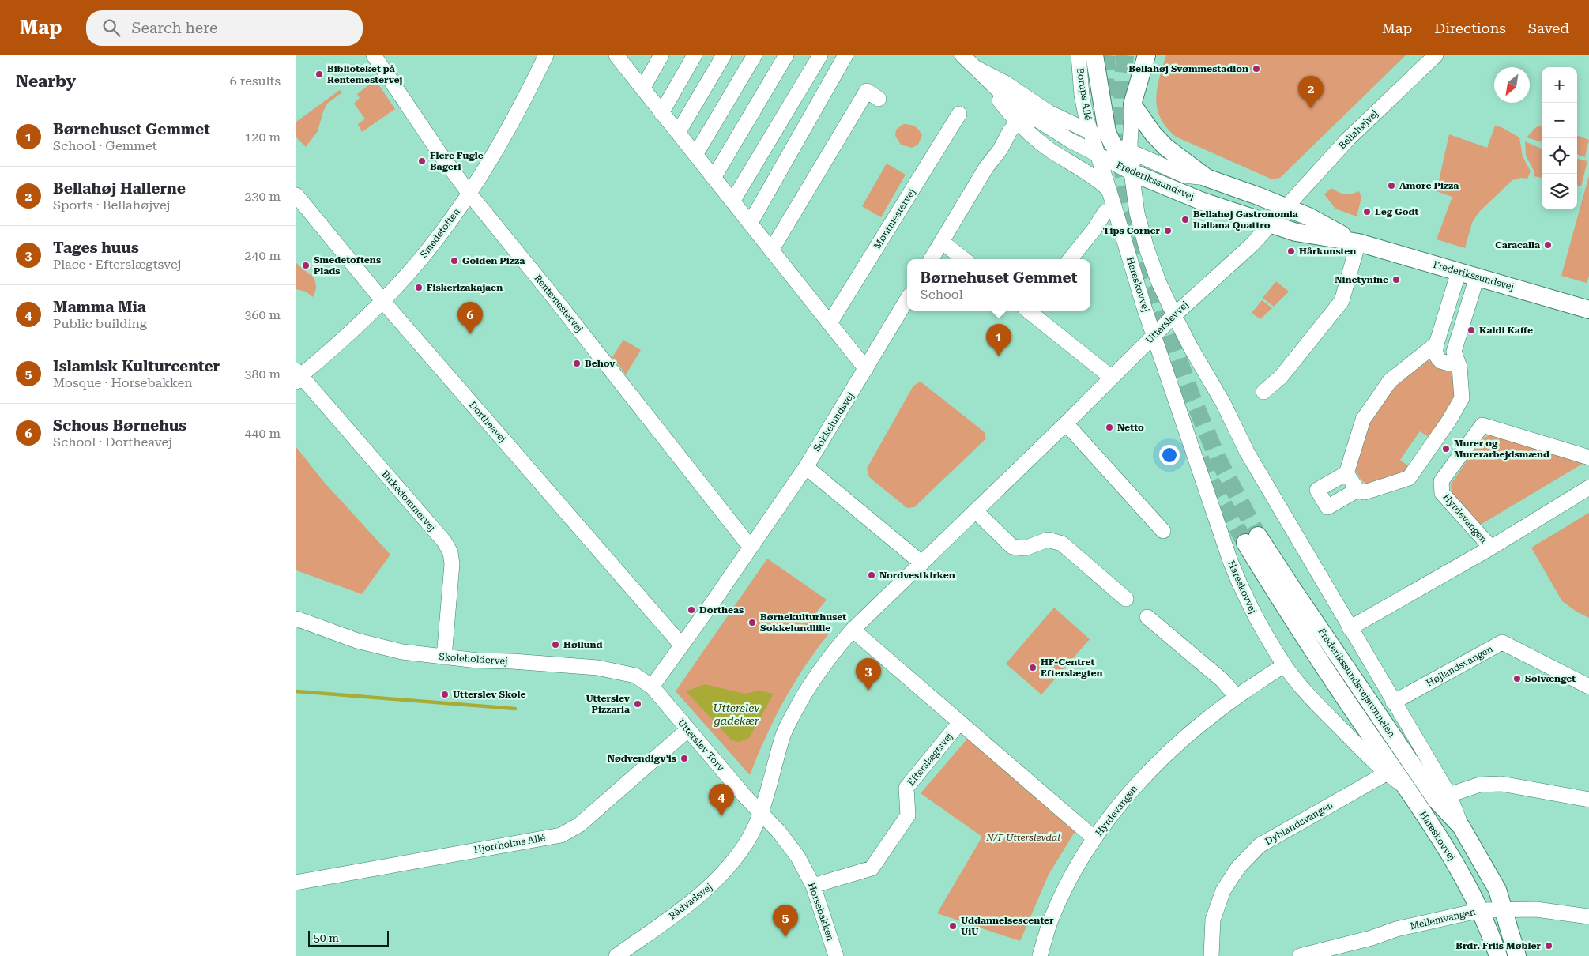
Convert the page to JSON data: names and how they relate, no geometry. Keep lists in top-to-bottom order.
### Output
{
  "streets": {
    "main road": ["Frederikssundsvej", "Hareskovvej", "Frederikssundsvejstunnelen"],
    "street": [
      "Borups Allé",
      "Bellahøjvej",
      "Møntmestervej",
      "Smedetoften",
      "Rentemestervej",
      "Utterslevvej",
      "Dortheavej",
      "Sokkelundsvej",
      "Birkedommervej",
      "Hyrdevangen",
      "Skoleholdervej",
      "Højlandsvangen",
      "Utterslev Torv",
      "Efterslægtsvej",
      "Dyblandsvangen",
      "Hjortholms Allé",
      "Rådvadsvej",
      "Horsebakken",
      "Mellemvangen"
    ]
  },
  "crossings": [
    ["Borups Allé", "Frederikssundsvej"],
    ["Borups Allé", "Hareskovvej"],
    ["Bellahøjvej", "Frederikssundsvej"],
    ["Bellahøjvej", "Utterslevvej"],
    ["Frederikssundsvej", "Hareskovvej"],
    ["Frederikssundsvej", "Utterslevvej"],
    ["Smedetoften", "Rentemestervej"],
    ["Smedetoften", "Dortheavej"],
    ["Smedetoften", "Birkedommervej"],
    ["Hareskovvej", "Utterslevvej"],
    ["Hareskovvej", "Hyrdevangen"],
    ["Hareskovvej", "Højlandsvangen"],
    ["Hareskovvej", "Frederikssundsvejstunnelen"],
    ["Hareskovvej", "Dyblandsvangen"],
    ["Hareskovvej", "Mellemvangen"],
    ["Rentemestervej", "Sokkelundsvej"],
    ["Utterslevvej", "Efterslægtsvej"],
    ["Birkedommervej", "Skoleholdervej"],
    ["Hyrdevangen", "Efterslægtsvej"],
    ["Skoleholdervej", "Utterslev Torv"],
    ["Utterslev Torv", "Hjortholms Allé"],
    ["Utterslev Torv", "Rådvadsvej"],
    ["Utterslev Torv", "Horsebakken"],
    ["Efterslægtsvej", "Horsebakken"],
    ["Rådvadsvej", "Horsebakken"]
  ],
  "water": ["Utterslev gadekær"],
  "parks": ["N/F Utterslevdal"],
  "places": [
    "Bellahøj Svømmestadion",
    "Biblioteket på Rentemestervej",
    "Flere Fugle Bageri",
    "Amore Pizza",
    "Leg Godt",
    "Bellahøj Gastronomia Italiana Quattro",
    "Tips Corner",
    "Caracalla",
    "Hårkunsten",
    "Golden Pizza",
    "Smedetoftens Plads",
    "Ninetynine",
    "Fiskerizakajaen",
    "Kaldi Kaffe",
    "Behov",
    "Netto",
    "Murer og Murerarbejdsmænd",
    "Nordvestkirken",
    "Dortheas",
    "Børnekulturhuset Sokkelundlille",
    "Høilund",
    "HF-Centret Efterslægten",
    "Solvænget",
    "Utterslev Skole",
    "Utterslev Pizzaria",
    "Nødvendigv’is",
    "Uddannelsescenter UiU",
    "Brdr. Friis Møbler"
  ],
  "scale_bar": "50 m",
  "north": "bottom left",
  "page": {
    "header": "Map",
    "search": "Search here",
    "nav": ["Map", "Directions", "Saved"],
    "heading": ["Nearby", "6 results"],
    "map_buttons": ["+", "−"],
    "pins": [
      "2",
      "6",
      "1",
      "3",
      "4",
      "5"
    ],
    "list": [
      {
        "mark": "1",
        "name": "Børnehuset Gemmet",
        "note": "School · Gemmet",
        "value": "120 m"
      },
      {
        "mark": "2",
        "name": "Bellahøj Hallerne",
        "note": "Sports · Bellahøjvej",
        "value": "230 m"
      },
      {
        "mark": "3",
        "name": "Tages huus",
        "note": "Place · Efterslægtsvej",
        "value": "240 m"
      },
      {
        "mark": "4",
        "name": "Mamma Mia",
        "note": "Public building",
        "value": "360 m"
      },
      {
        "mark": "5",
        "name": "Islamisk Kulturcenter",
        "note": "Mosque · Horsebakken",
        "value": "380 m"
      },
      {
        "mark": "6",
        "name": "Schous Børnehus",
        "note": "School · Dortheavej",
        "value": "440 m"
      }
    ],
    "popup": ["Børnehuset Gemmet", "School"],
    "scale": "50 m"
  }
}
